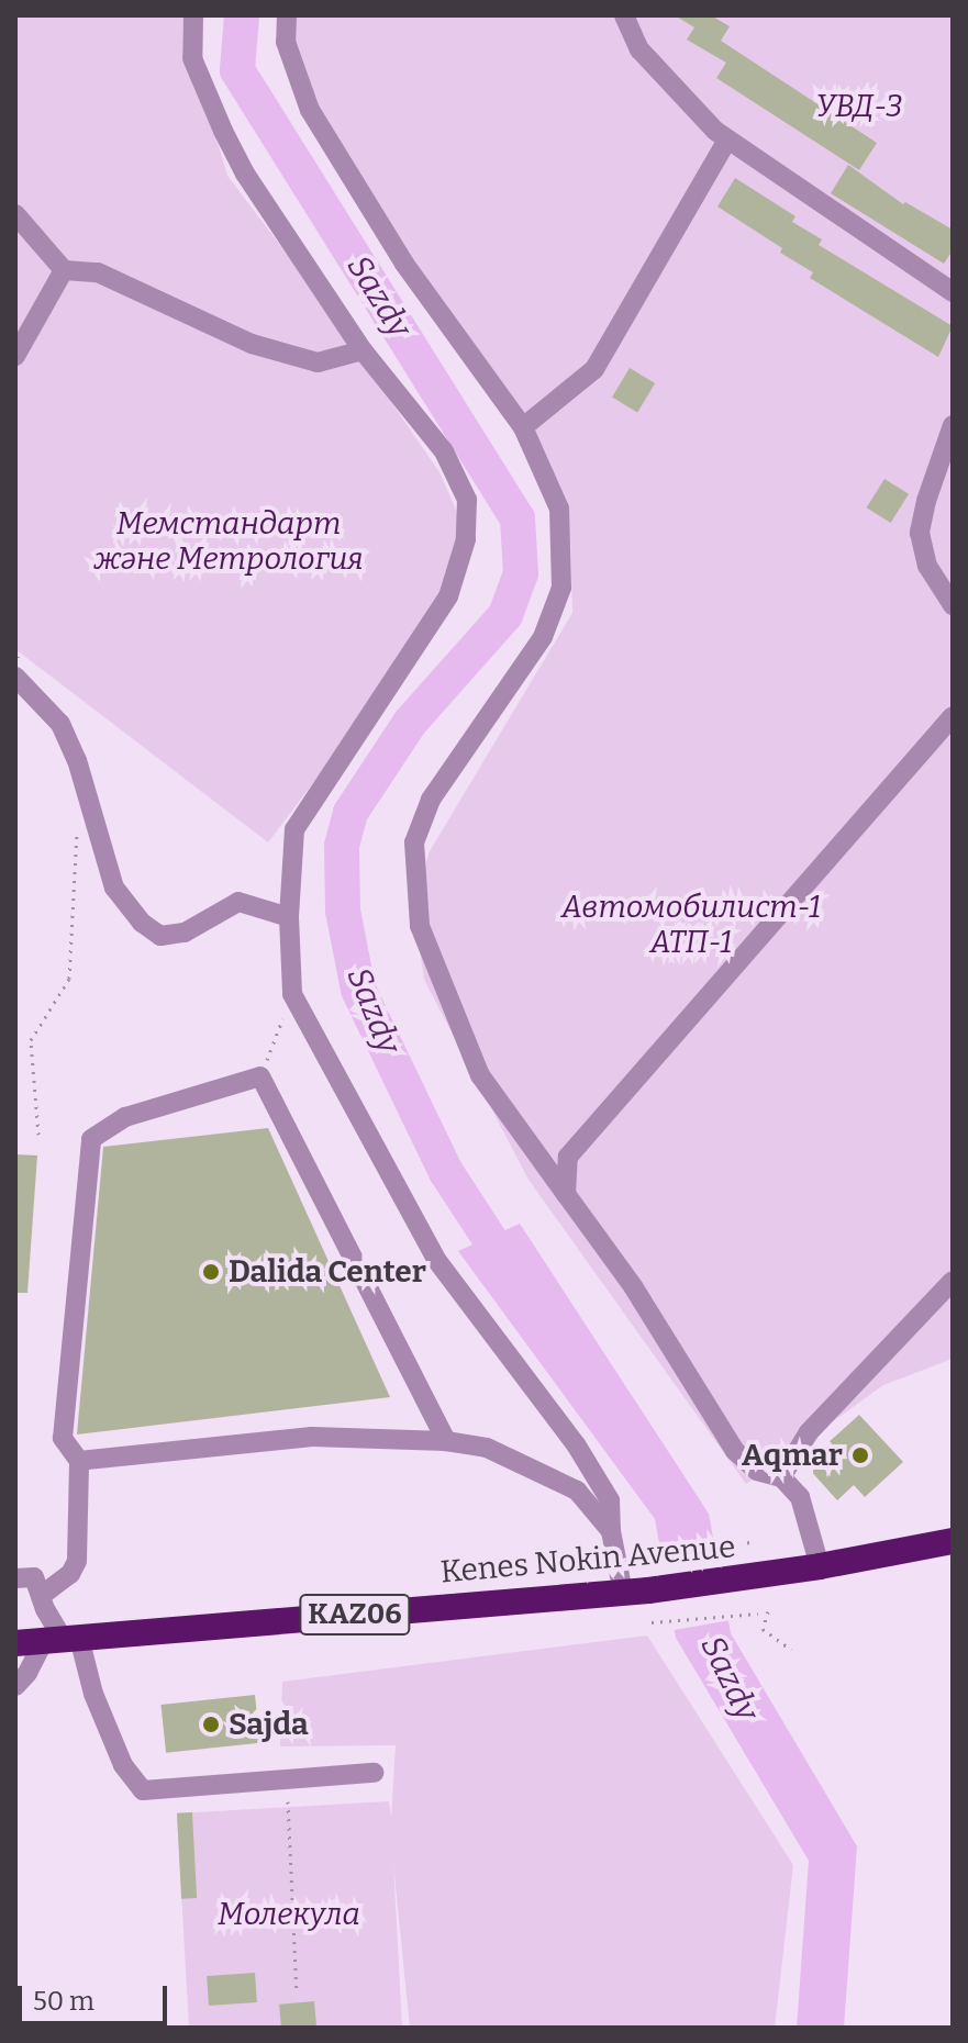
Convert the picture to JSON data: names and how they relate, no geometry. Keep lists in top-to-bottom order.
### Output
{
  "streets": {
    "highway": ["Kenes Nokin Avenue", "KАZ06"]
  },
  "water": ["Sazdy"],
  "parks": [
    "УВД-3",
    "Мемстандарт және Метрология",
    "Автомобилист-1 АТП-1",
    "Молекула"
  ],
  "places": ["Dalida Center", "Aqmar", "Sajda"],
  "scale_bar": "50 m"
}
